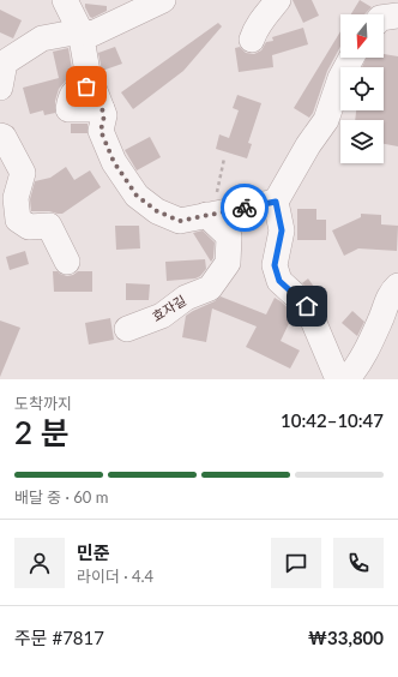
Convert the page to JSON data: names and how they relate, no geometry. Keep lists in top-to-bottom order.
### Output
{
  "streets": {
    "street": ["효자길"]
  },
  "north": "bottom",
  "page": {
    "heading": ["2 분", "도착까지", "10:42–10:47"],
    "panel": [
      "민준",
      "라이더 · 4.4",
      "주문 #7817",
      "₩33,800"
    ],
    "bar": "배달 중 · 60 m"
  }
}
